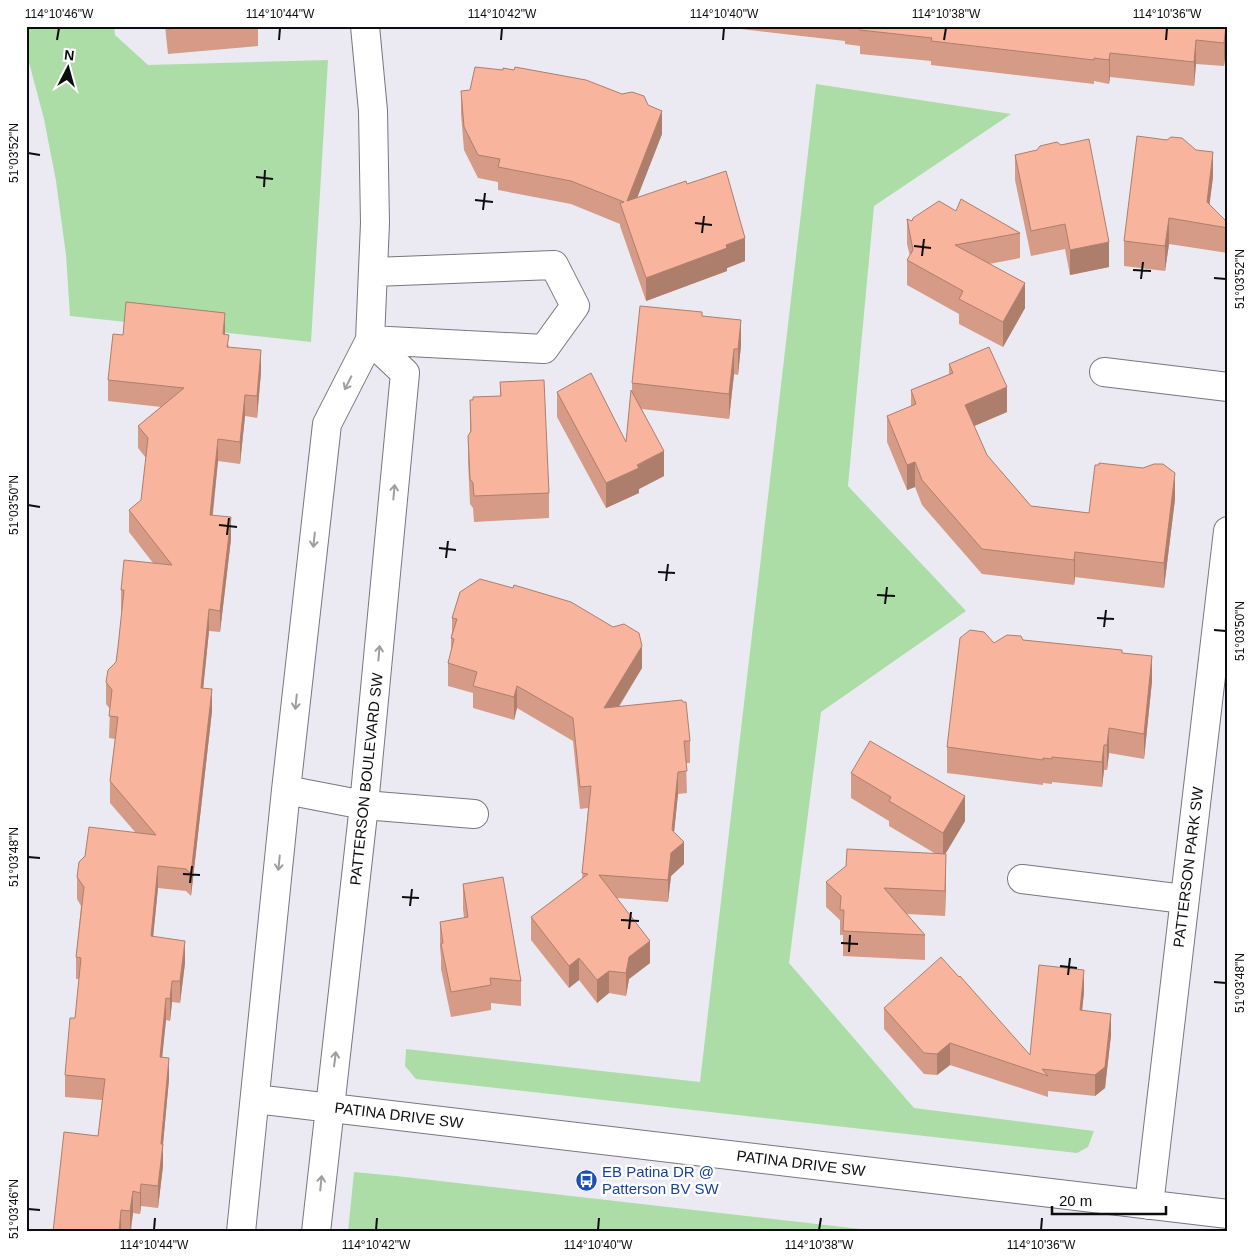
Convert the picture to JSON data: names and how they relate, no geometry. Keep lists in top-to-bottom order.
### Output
{
  "streets": {
    "street": ["PATTERSON BOULEVARD SW", "PATTERSON PARK SW", "PATINA DRIVE SW"]
  },
  "crossings": [
    ["PATTERSON BOULEVARD SW", "PATINA DRIVE SW"],
    ["PATTERSON PARK SW", "PATINA DRIVE SW"]
  ],
  "places": {
    "bus stop": ["EB Patina DR @ Patterson BV SW"]
  },
  "scale_bar": "20 m",
  "north": "top",
  "coordinates": [
    "114°10'46\"W",
    "114°10'44\"W",
    "114°10'42\"W",
    "114°10'40\"W",
    "114°10'38\"W",
    "114°10'36\"W",
    "51°03'52\"N",
    "51°03'50\"N",
    "51°03'48\"N",
    "51°03'46\"N"
  ]
}
